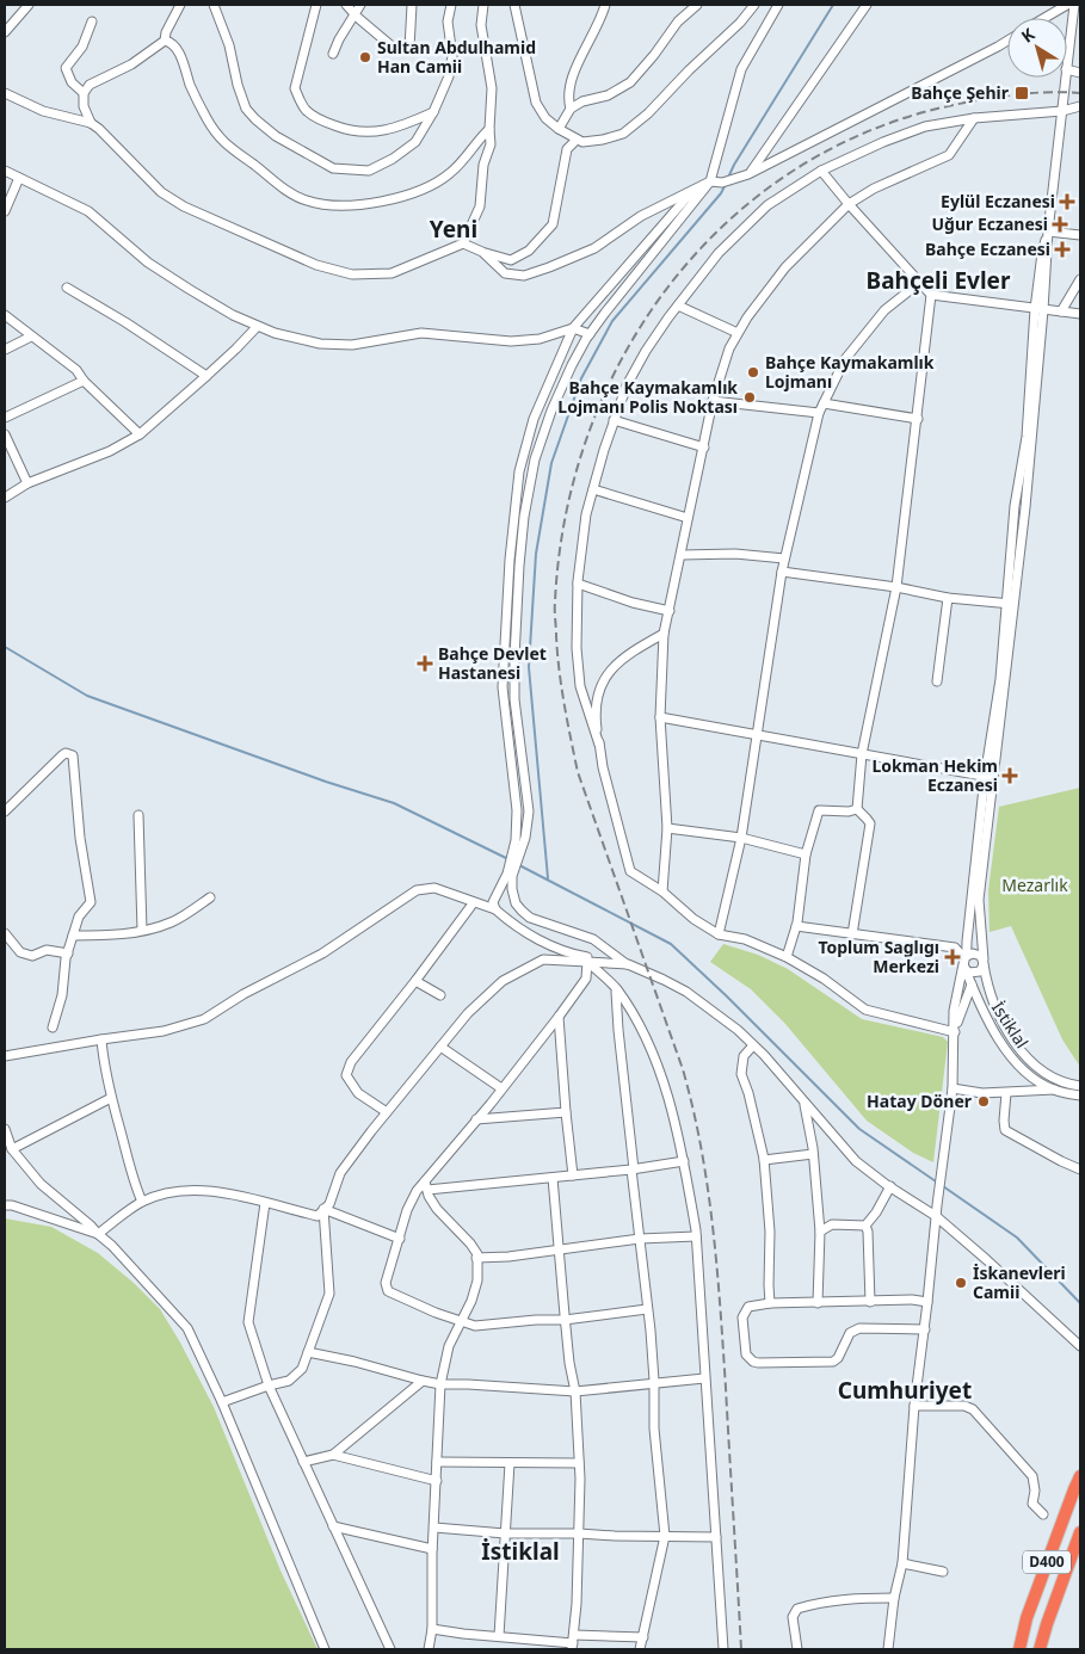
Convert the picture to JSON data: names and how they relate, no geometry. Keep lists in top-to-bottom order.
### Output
{
  "streets": {
    "highway": ["D400"],
    "street": ["İstiklal"]
  },
  "districts": [
    "Yeni",
    "Bahçeli Evler",
    "Cumhuriyet",
    "İstiklal"
  ],
  "parks": ["Mezarlık"],
  "places": {
    "other": [
      "Sultan Abdulhamid Han Camii",
      "Bahçe Kaymakamlık Lojmanı",
      "Bahçe Kaymakamlık Lojmanı Polis Noktası",
      "Hatay Döner",
      "İskanevleri Camii"
    ],
    "transit": ["Bahçe Şehir"],
    "health": [
      "Eylül Eczanesi",
      "Uğur Eczanesi",
      "Bahçe Eczanesi",
      "Bahçe Devlet Hastanesi",
      "Lokman Hekim Eczanesi",
      "Toplum Saglıgı Merkezi"
    ]
  },
  "north": "top left"
}
